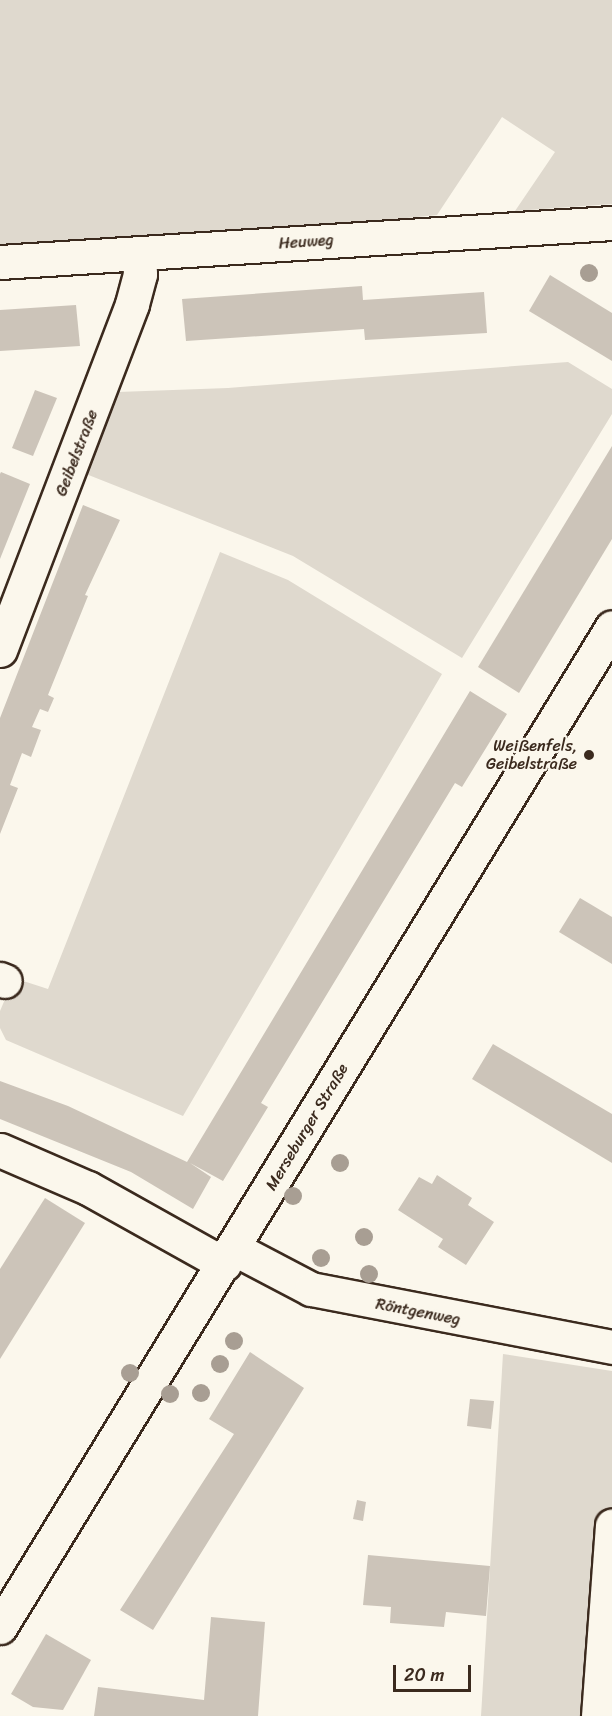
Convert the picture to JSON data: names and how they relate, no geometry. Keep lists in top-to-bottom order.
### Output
{
  "streets": {
    "street": [
      "Heuweg",
      "Geibelstraße",
      "Merseburger Straße",
      "Röntgenweg"
    ]
  },
  "crossings": [
    ["Heuweg", "Geibelstraße"],
    ["Merseburger Straße", "Röntgenweg"]
  ],
  "places": ["Weißenfels, Geibelstraße"],
  "scale_bar": "20 m"
}
